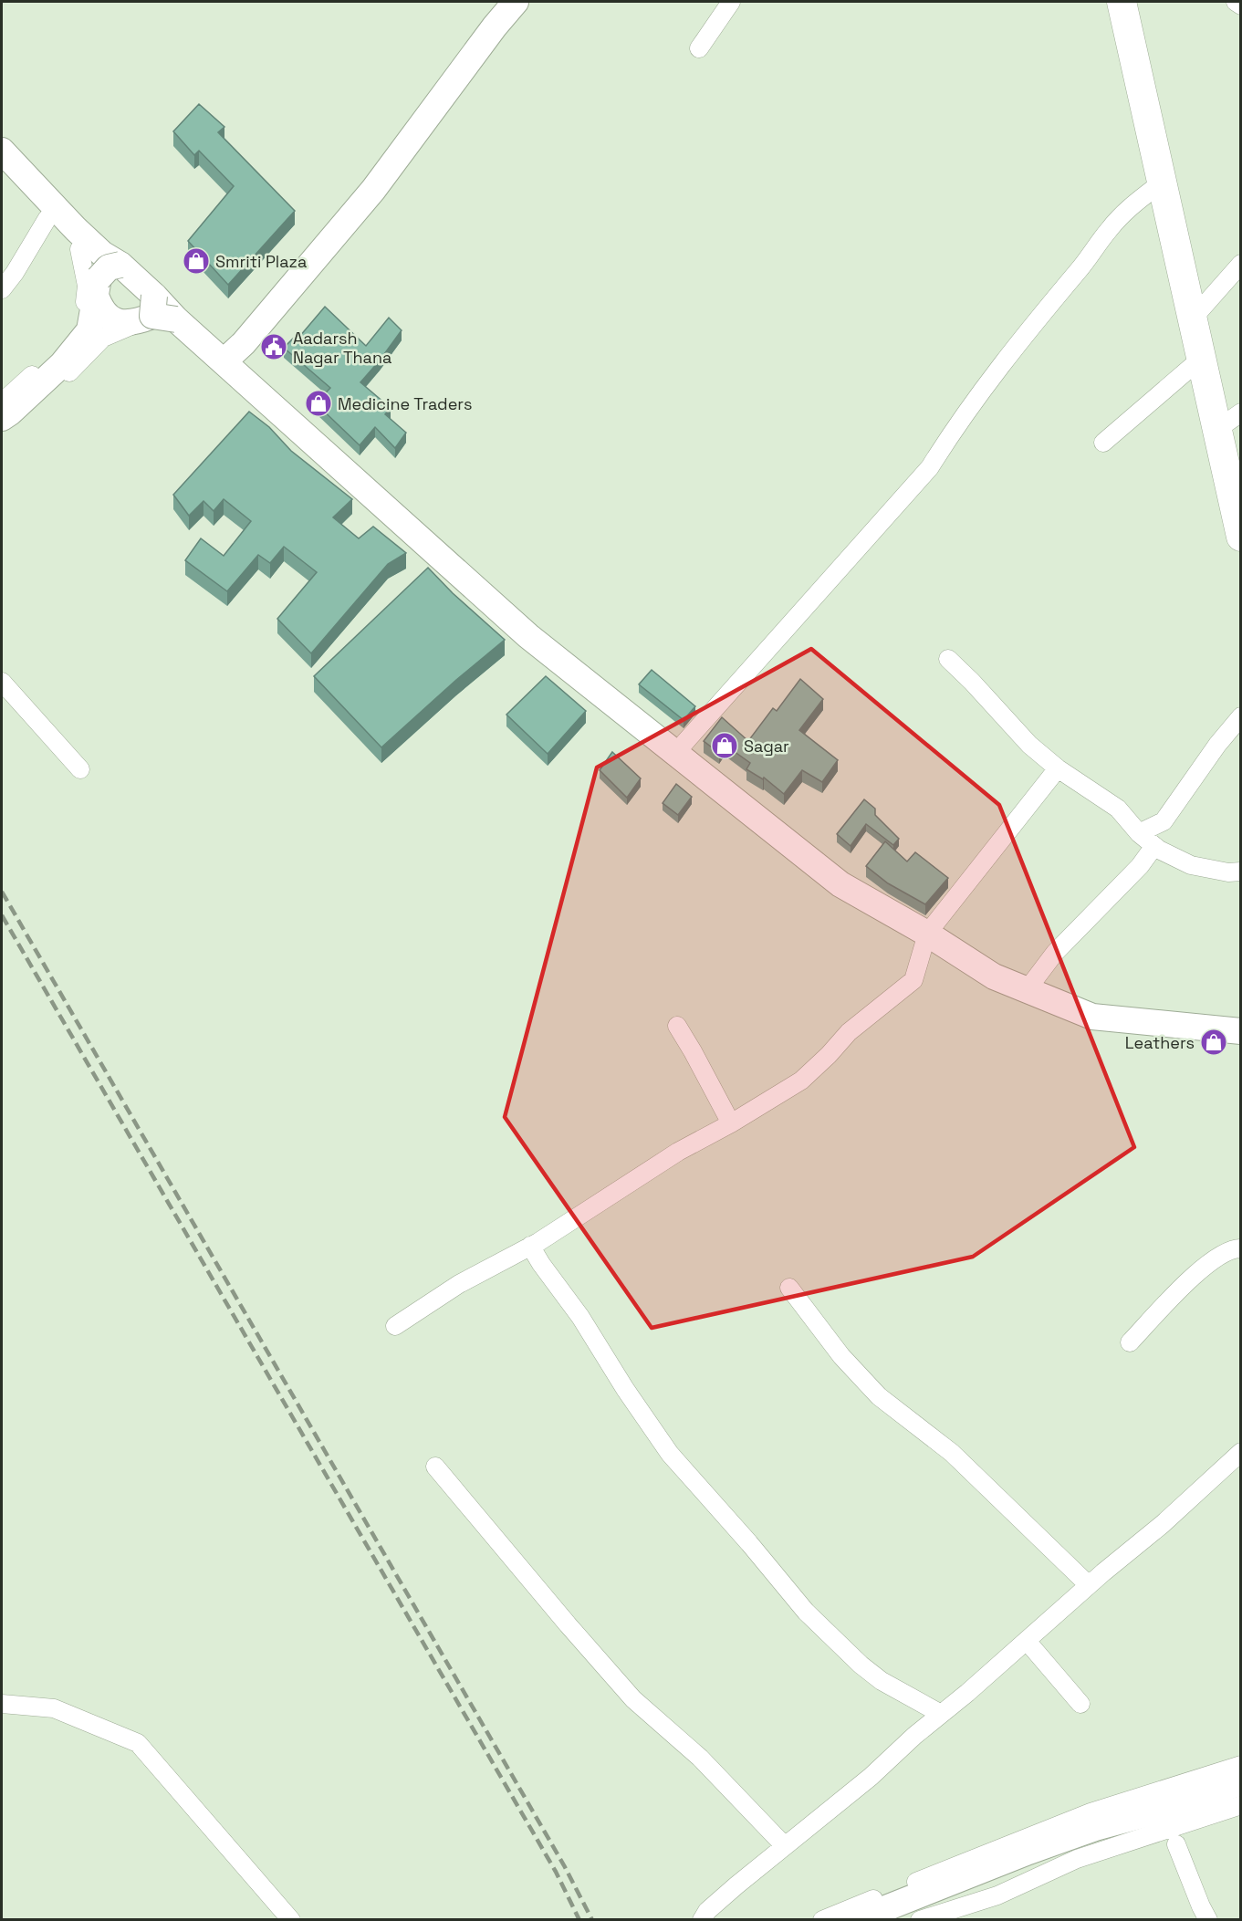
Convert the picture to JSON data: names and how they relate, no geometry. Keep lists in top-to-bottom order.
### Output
{
  "places": {
    "shop": [
      "Smriti Plaza",
      "Medicine Traders",
      "Sagar",
      "Leathers"
    ],
    "public building": ["Aadarsh Nagar Thana"]
  }
}
